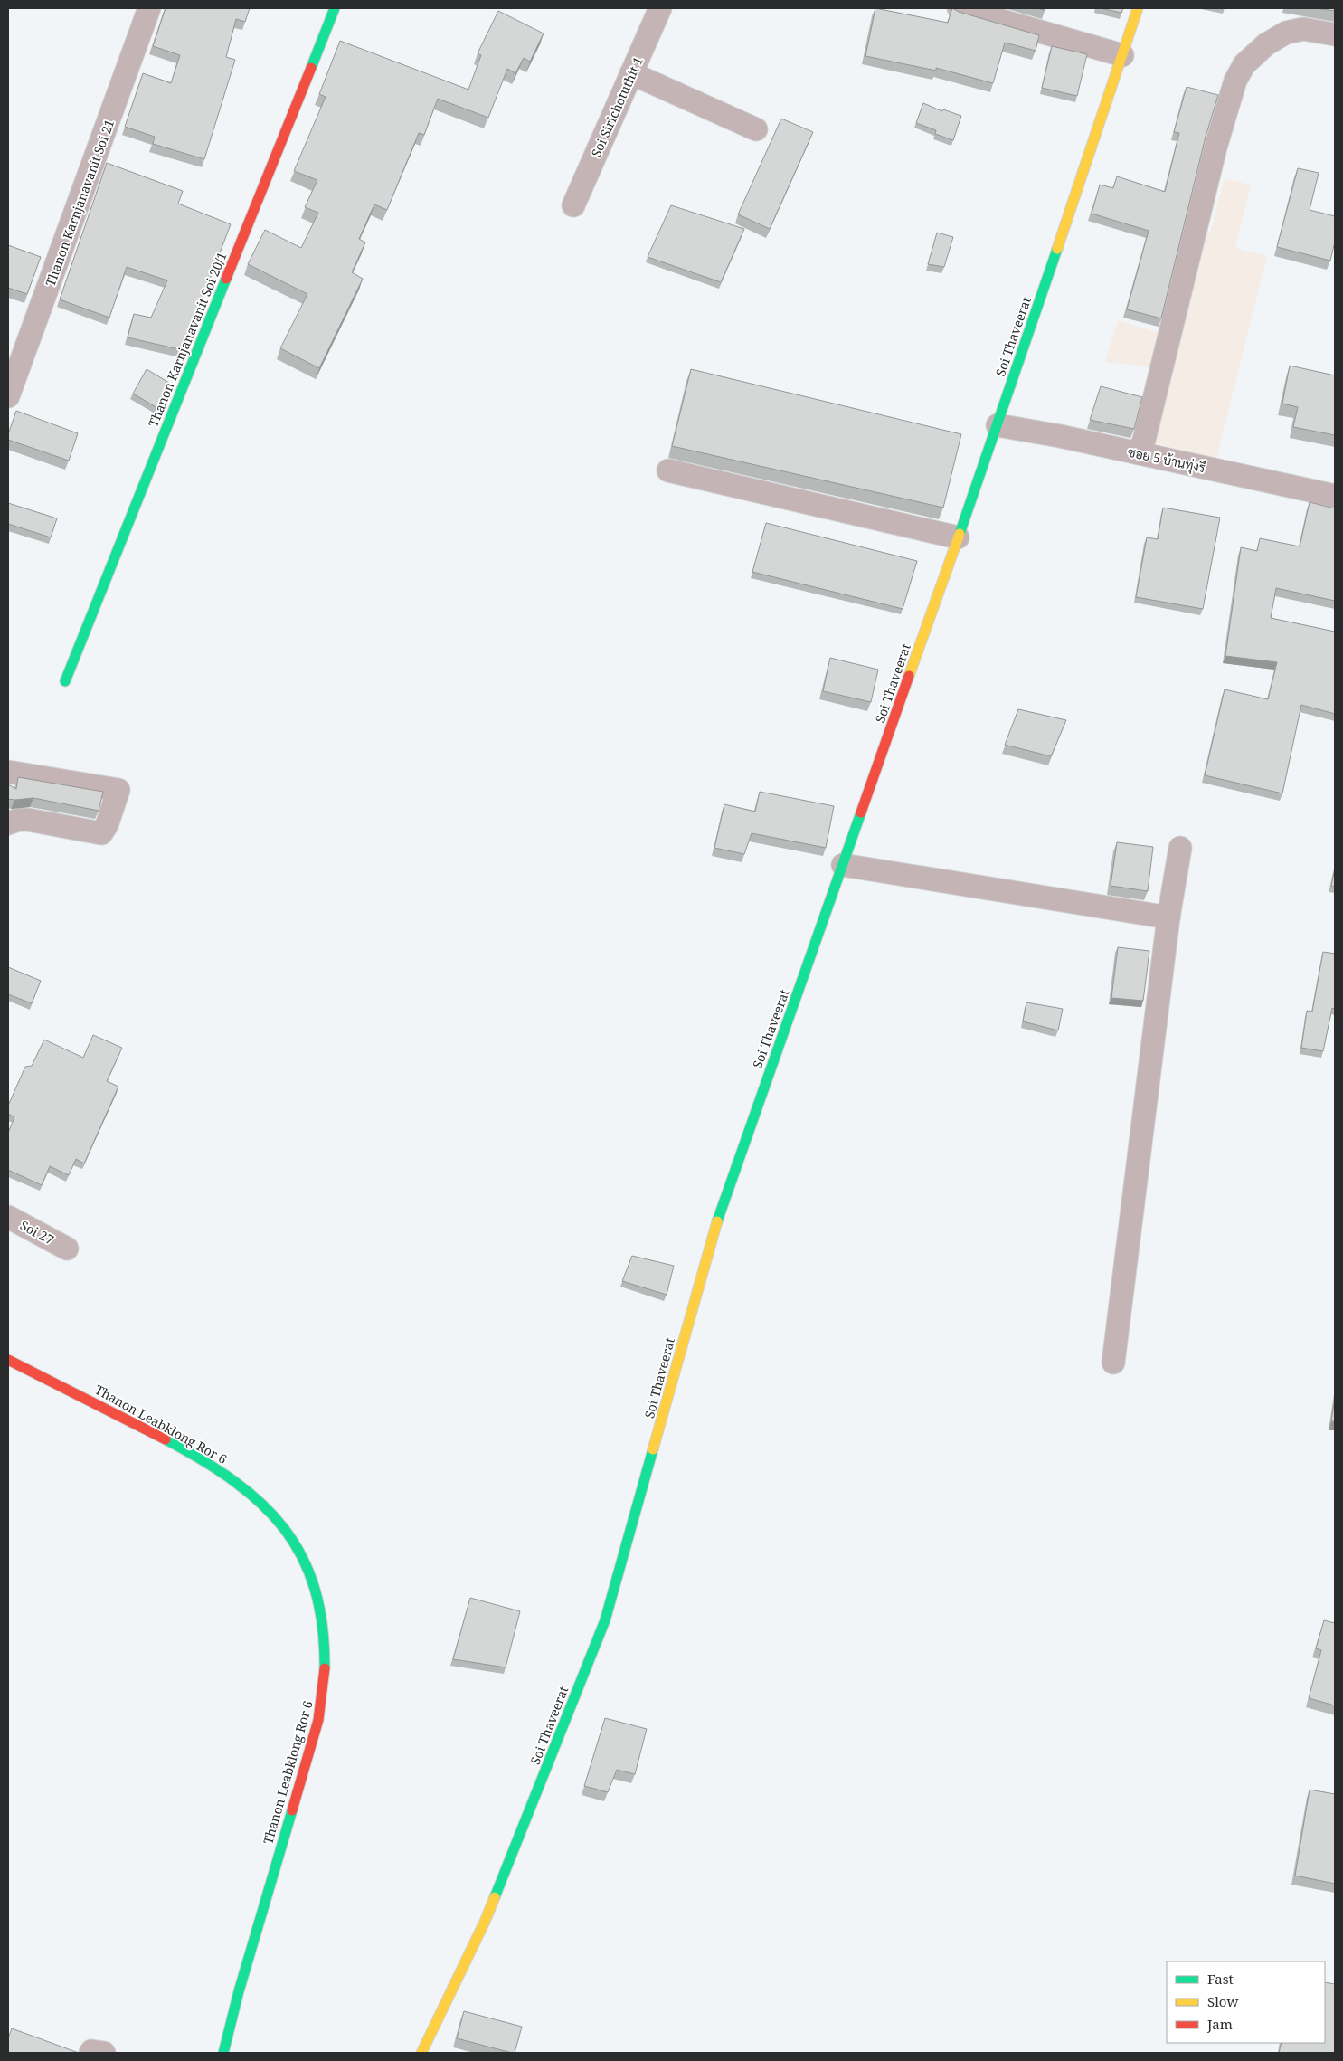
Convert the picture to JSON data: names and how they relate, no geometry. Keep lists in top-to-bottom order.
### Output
{
  "streets": {
    "street": [
      "Soi Sirichotuthit 1",
      "Thanon Karnjanavanit Soi 21",
      "Soi Thaveerat",
      "Thanon Karnjanavanit Soi 20/1",
      "ซอย 5 บ้านทุ่งรี",
      "Soi 27",
      "Thanon Leabklong Ror 6"
    ]
  },
  "crossings": [
    ["Soi Thaveerat", "ซอย 5 บ้านทุ่งรี"]
  ],
  "legend": ["Fast", "Slow", "Jam"]
}
